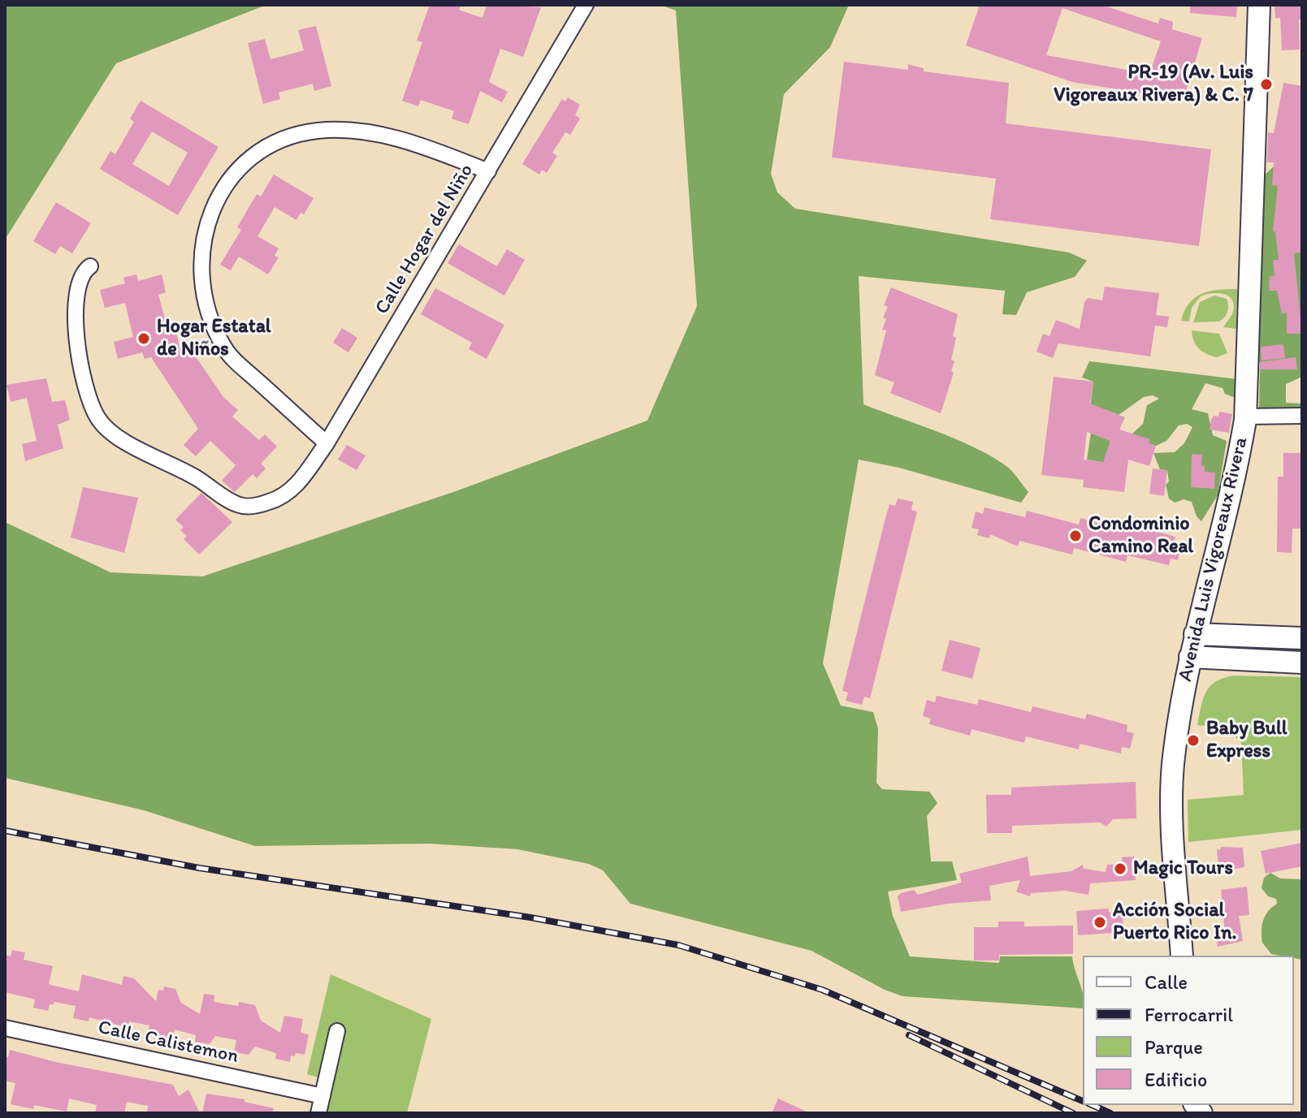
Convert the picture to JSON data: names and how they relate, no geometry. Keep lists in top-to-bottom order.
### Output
{
  "streets": {
    "main road": ["Avenida Luis Vigoreaux Rivera"],
    "street": ["Calle Hogar del Niño", "Calle Calistemon"]
  },
  "places": [
    "PR-19 (Av. Luis Vigoreaux Rivera) & C. 7",
    "Hogar Estatal de Niños",
    "Condominio Camino Real",
    "Baby Bull Express",
    "Magic Tours",
    "Acción Social Puerto Rico In."
  ],
  "legend": [
    "Calle",
    "Ferrocarril",
    "Parque",
    "Edificio"
  ]
}
